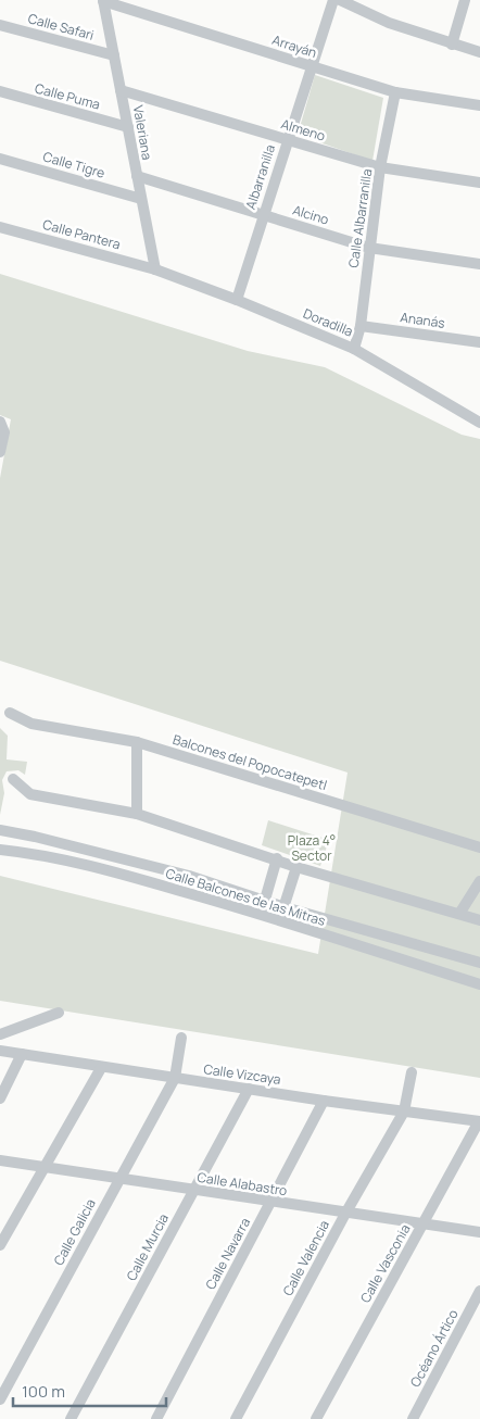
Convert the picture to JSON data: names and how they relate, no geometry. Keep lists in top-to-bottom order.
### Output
{
  "streets": {
    "street": [
      "Calle Safari",
      "Arrayán",
      "Calle Puma",
      "Almeno",
      "Valeriana",
      "Calle Tigre",
      "Albarranilla",
      "Alcino",
      "Calle Albarranilla",
      "Calle Pantera",
      "Ananás",
      "Doradilla",
      "Balcones del Popocatepetl",
      "Calle Balcones de las Mitras",
      "Calle Vizcaya",
      "Calle Alabastro",
      "Calle Galicia",
      "Calle Murcia",
      "Calle Navarra",
      "Calle Valencia",
      "Calle Vasconia",
      "Océano Ártico"
    ]
  },
  "crossings": [
    ["Calle Safari", "Valeriana"],
    ["Arrayán", "Valeriana"],
    ["Arrayán", "Albarranilla"],
    ["Arrayán", "Calle Albarranilla"],
    ["Calle Puma", "Valeriana"],
    ["Almeno", "Valeriana"],
    ["Almeno", "Albarranilla"],
    ["Almeno", "Calle Albarranilla"],
    ["Valeriana", "Calle Tigre"],
    ["Valeriana", "Alcino"],
    ["Valeriana", "Calle Pantera"],
    ["Valeriana", "Doradilla"],
    ["Albarranilla", "Alcino"],
    ["Albarranilla", "Doradilla"],
    ["Alcino", "Calle Albarranilla"],
    ["Calle Albarranilla", "Ananás"],
    ["Calle Albarranilla", "Doradilla"],
    ["Calle Pantera", "Doradilla"],
    ["Calle Vizcaya", "Calle Galicia"],
    ["Calle Vizcaya", "Calle Murcia"],
    ["Calle Vizcaya", "Calle Navarra"],
    ["Calle Vizcaya", "Calle Valencia"],
    ["Calle Vizcaya", "Calle Vasconia"],
    ["Calle Alabastro", "Calle Galicia"],
    ["Calle Alabastro", "Calle Murcia"],
    ["Calle Alabastro", "Calle Navarra"],
    ["Calle Alabastro", "Calle Valencia"],
    ["Calle Alabastro", "Calle Vasconia"]
  ],
  "parks": ["Plaza 4° Sector"],
  "scale_bar": "100 m"
}
